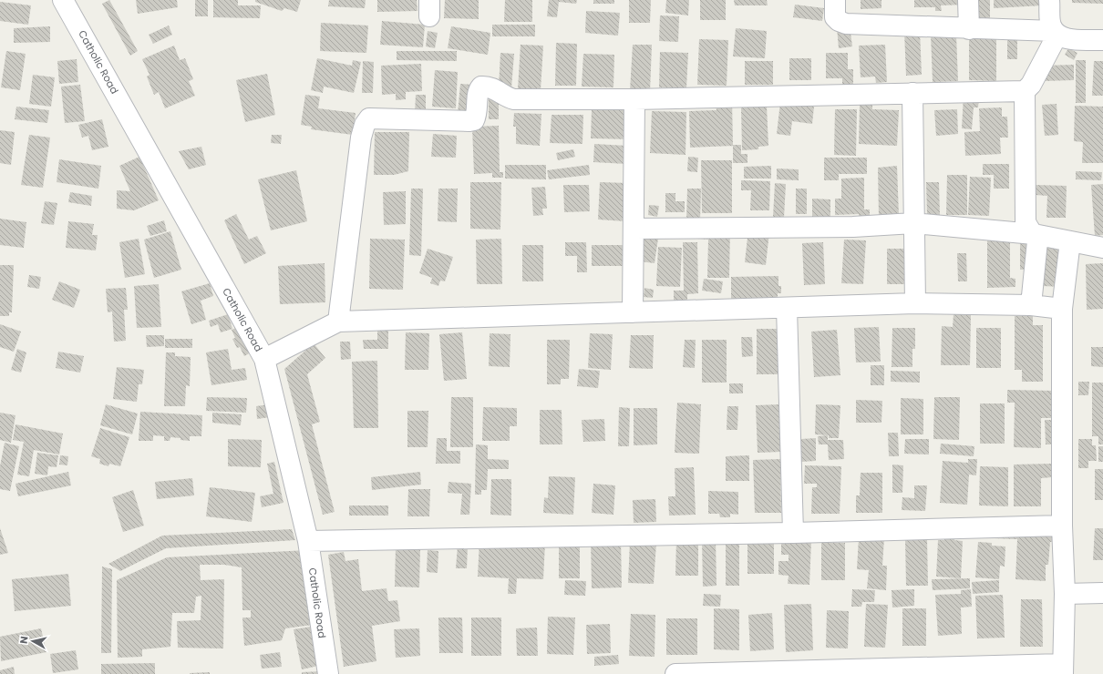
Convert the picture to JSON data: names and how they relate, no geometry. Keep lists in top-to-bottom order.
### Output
{
  "streets": {
    "street": ["Catholic Road"]
  },
  "north": "left"
}
